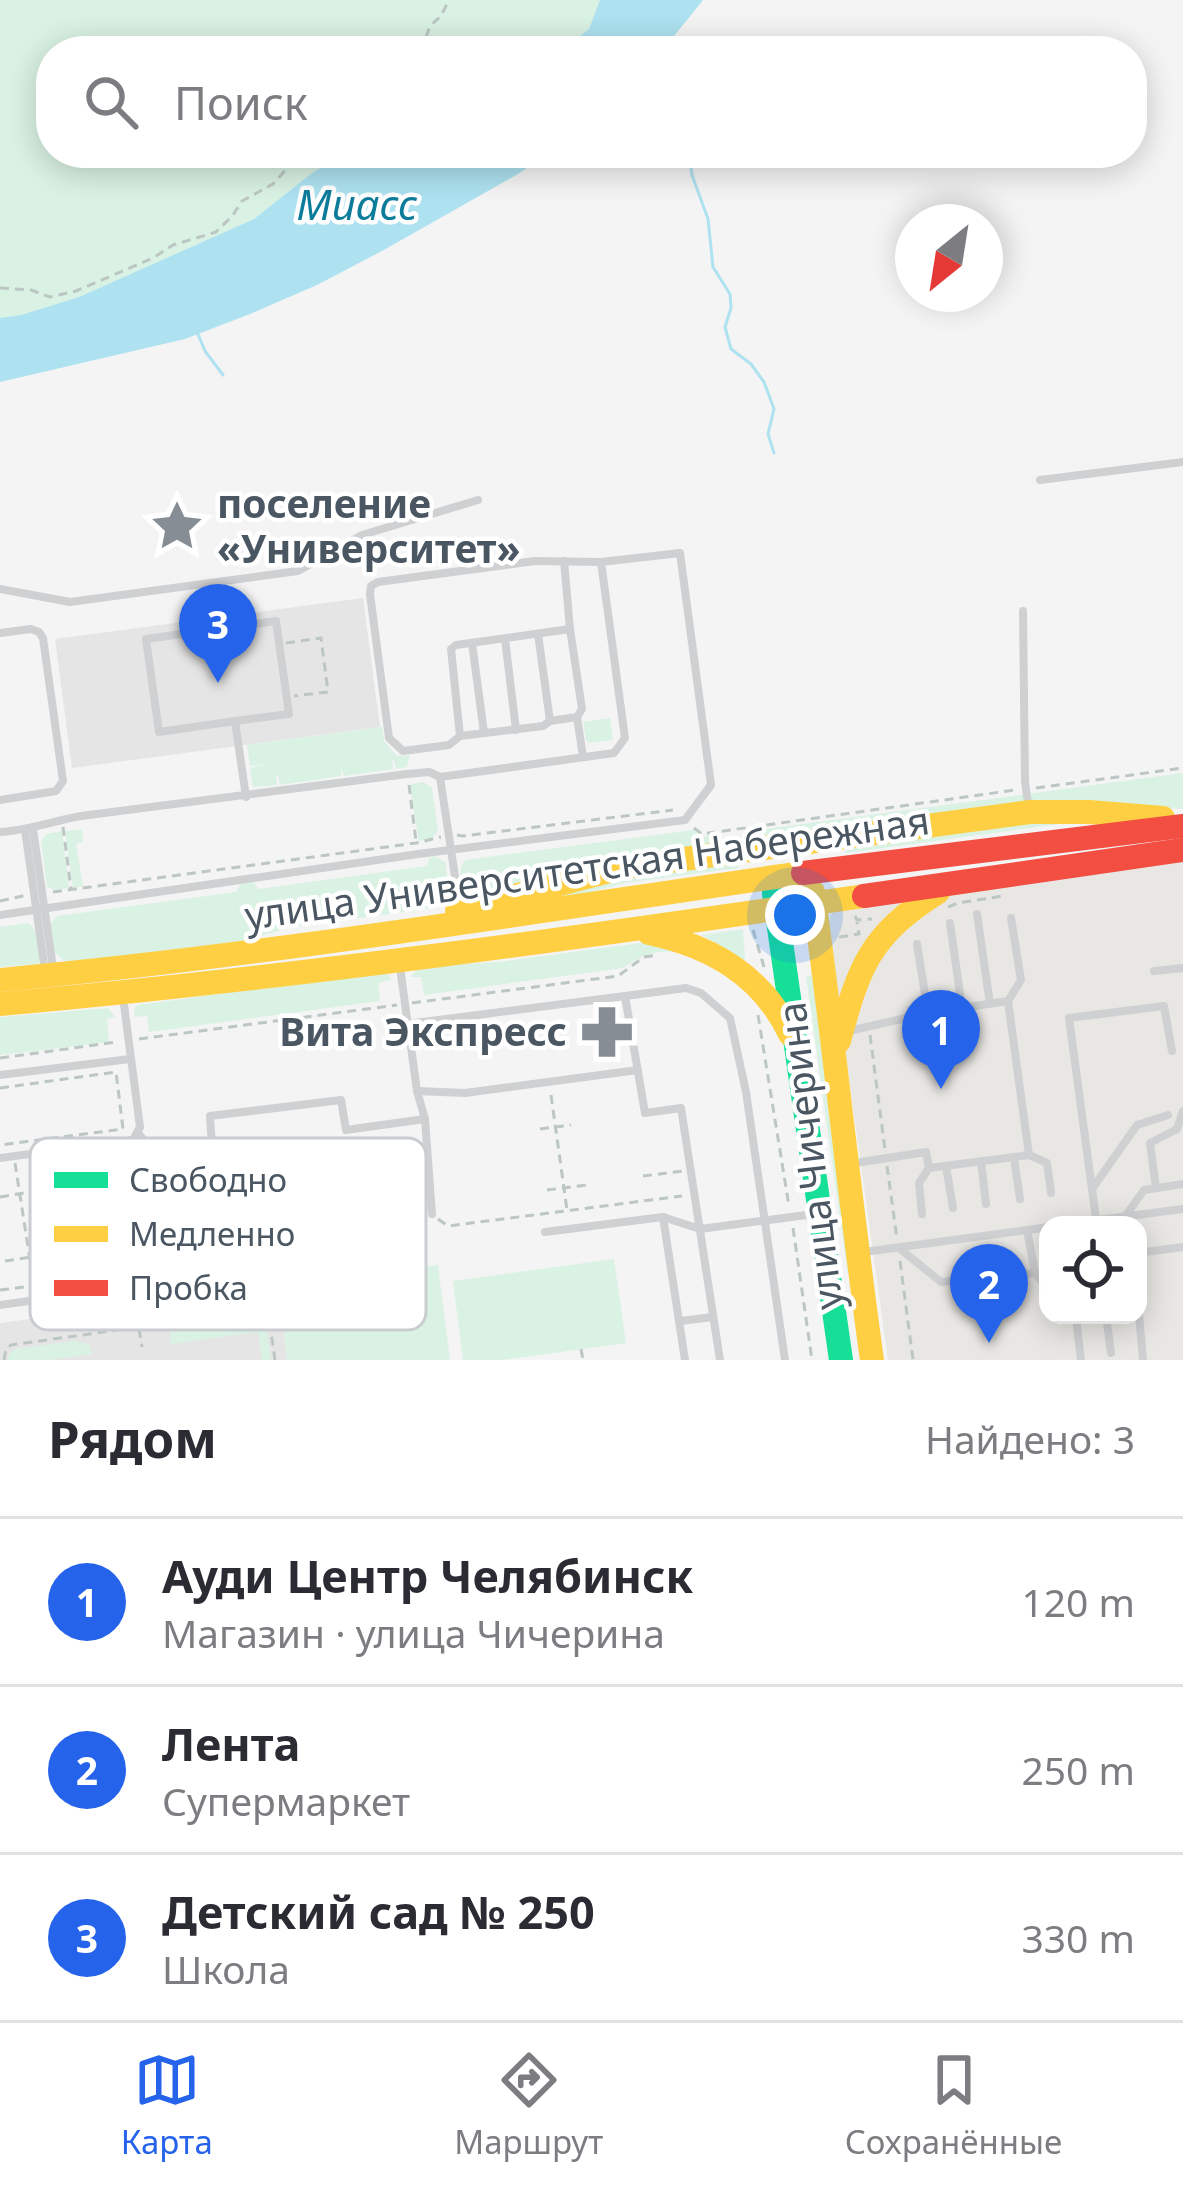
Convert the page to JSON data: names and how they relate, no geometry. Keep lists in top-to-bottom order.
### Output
{
  "streets": {
    "main road": ["улица Университетская Набережная", "улица Чичерина"]
  },
  "crossings": [
    ["улица Университетская Набережная", "улица Чичерина"]
  ],
  "water": ["Миасс"],
  "places": {
    "place": ["поселение «Университет»"],
    "pharmacy": ["Вита Экспресс"]
  },
  "legend": ["Свободно", "Медленно", "Пробка"],
  "north": "bottom left",
  "page": {
    "search": "Поиск",
    "pins": ["3", "1", "2"],
    "heading": ["Рядом", "Найдено: 3"],
    "list": [
      {
        "mark": "1",
        "name": "Ауди Центр Челябинск",
        "note": "Магазин · улица Чичерина",
        "value": "120 m"
      },
      {
        "mark": "2",
        "name": "Лента",
        "note": "Супермаркет",
        "value": "250 m"
      },
      {
        "mark": "3",
        "name": "Детский сад № 250",
        "note": "Школа",
        "value": "330 m"
      }
    ],
    "nav": ["Карта", "Маршрут", "Сохранённые"]
  }
}
